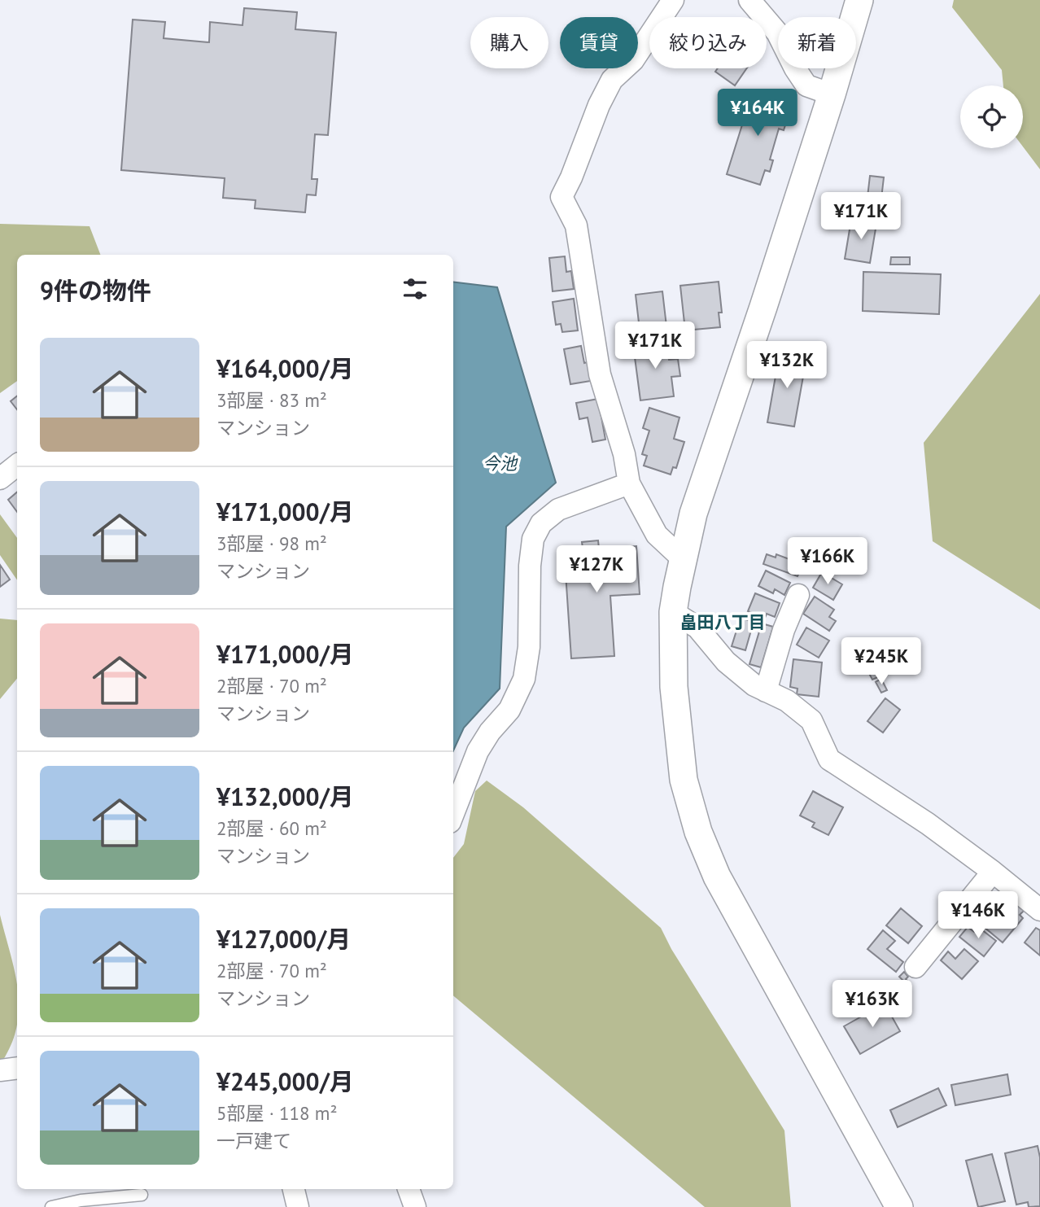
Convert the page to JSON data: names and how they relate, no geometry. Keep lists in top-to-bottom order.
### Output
{
  "districts": ["畠田八丁目"],
  "water": ["今池"],
  "page": {
    "chip": [
      "購入",
      "賃貸",
      "絞り込み",
      "新着"
    ],
    "price": [
      "¥164K",
      "¥171K",
      "¥171K",
      "¥132K",
      "¥166K",
      "¥127K",
      "¥245K",
      "¥146K",
      "¥163K"
    ],
    "heading": "9件の物件",
    "list": [
      {
        "name": "¥164,000/月",
        "note": "3部屋 · 83 m² · マンション"
      },
      {
        "name": "¥171,000/月",
        "note": "3部屋 · 98 m² · マンション"
      },
      {
        "name": "¥171,000/月",
        "note": "2部屋 · 70 m² · マンション"
      },
      {
        "name": "¥132,000/月",
        "note": "2部屋 · 60 m² · マンション"
      },
      {
        "name": "¥127,000/月",
        "note": "2部屋 · 70 m² · マンション"
      },
      {
        "name": "¥245,000/月",
        "note": "5部屋 · 118 m² · 一戸建て"
      }
    ]
  }
}
